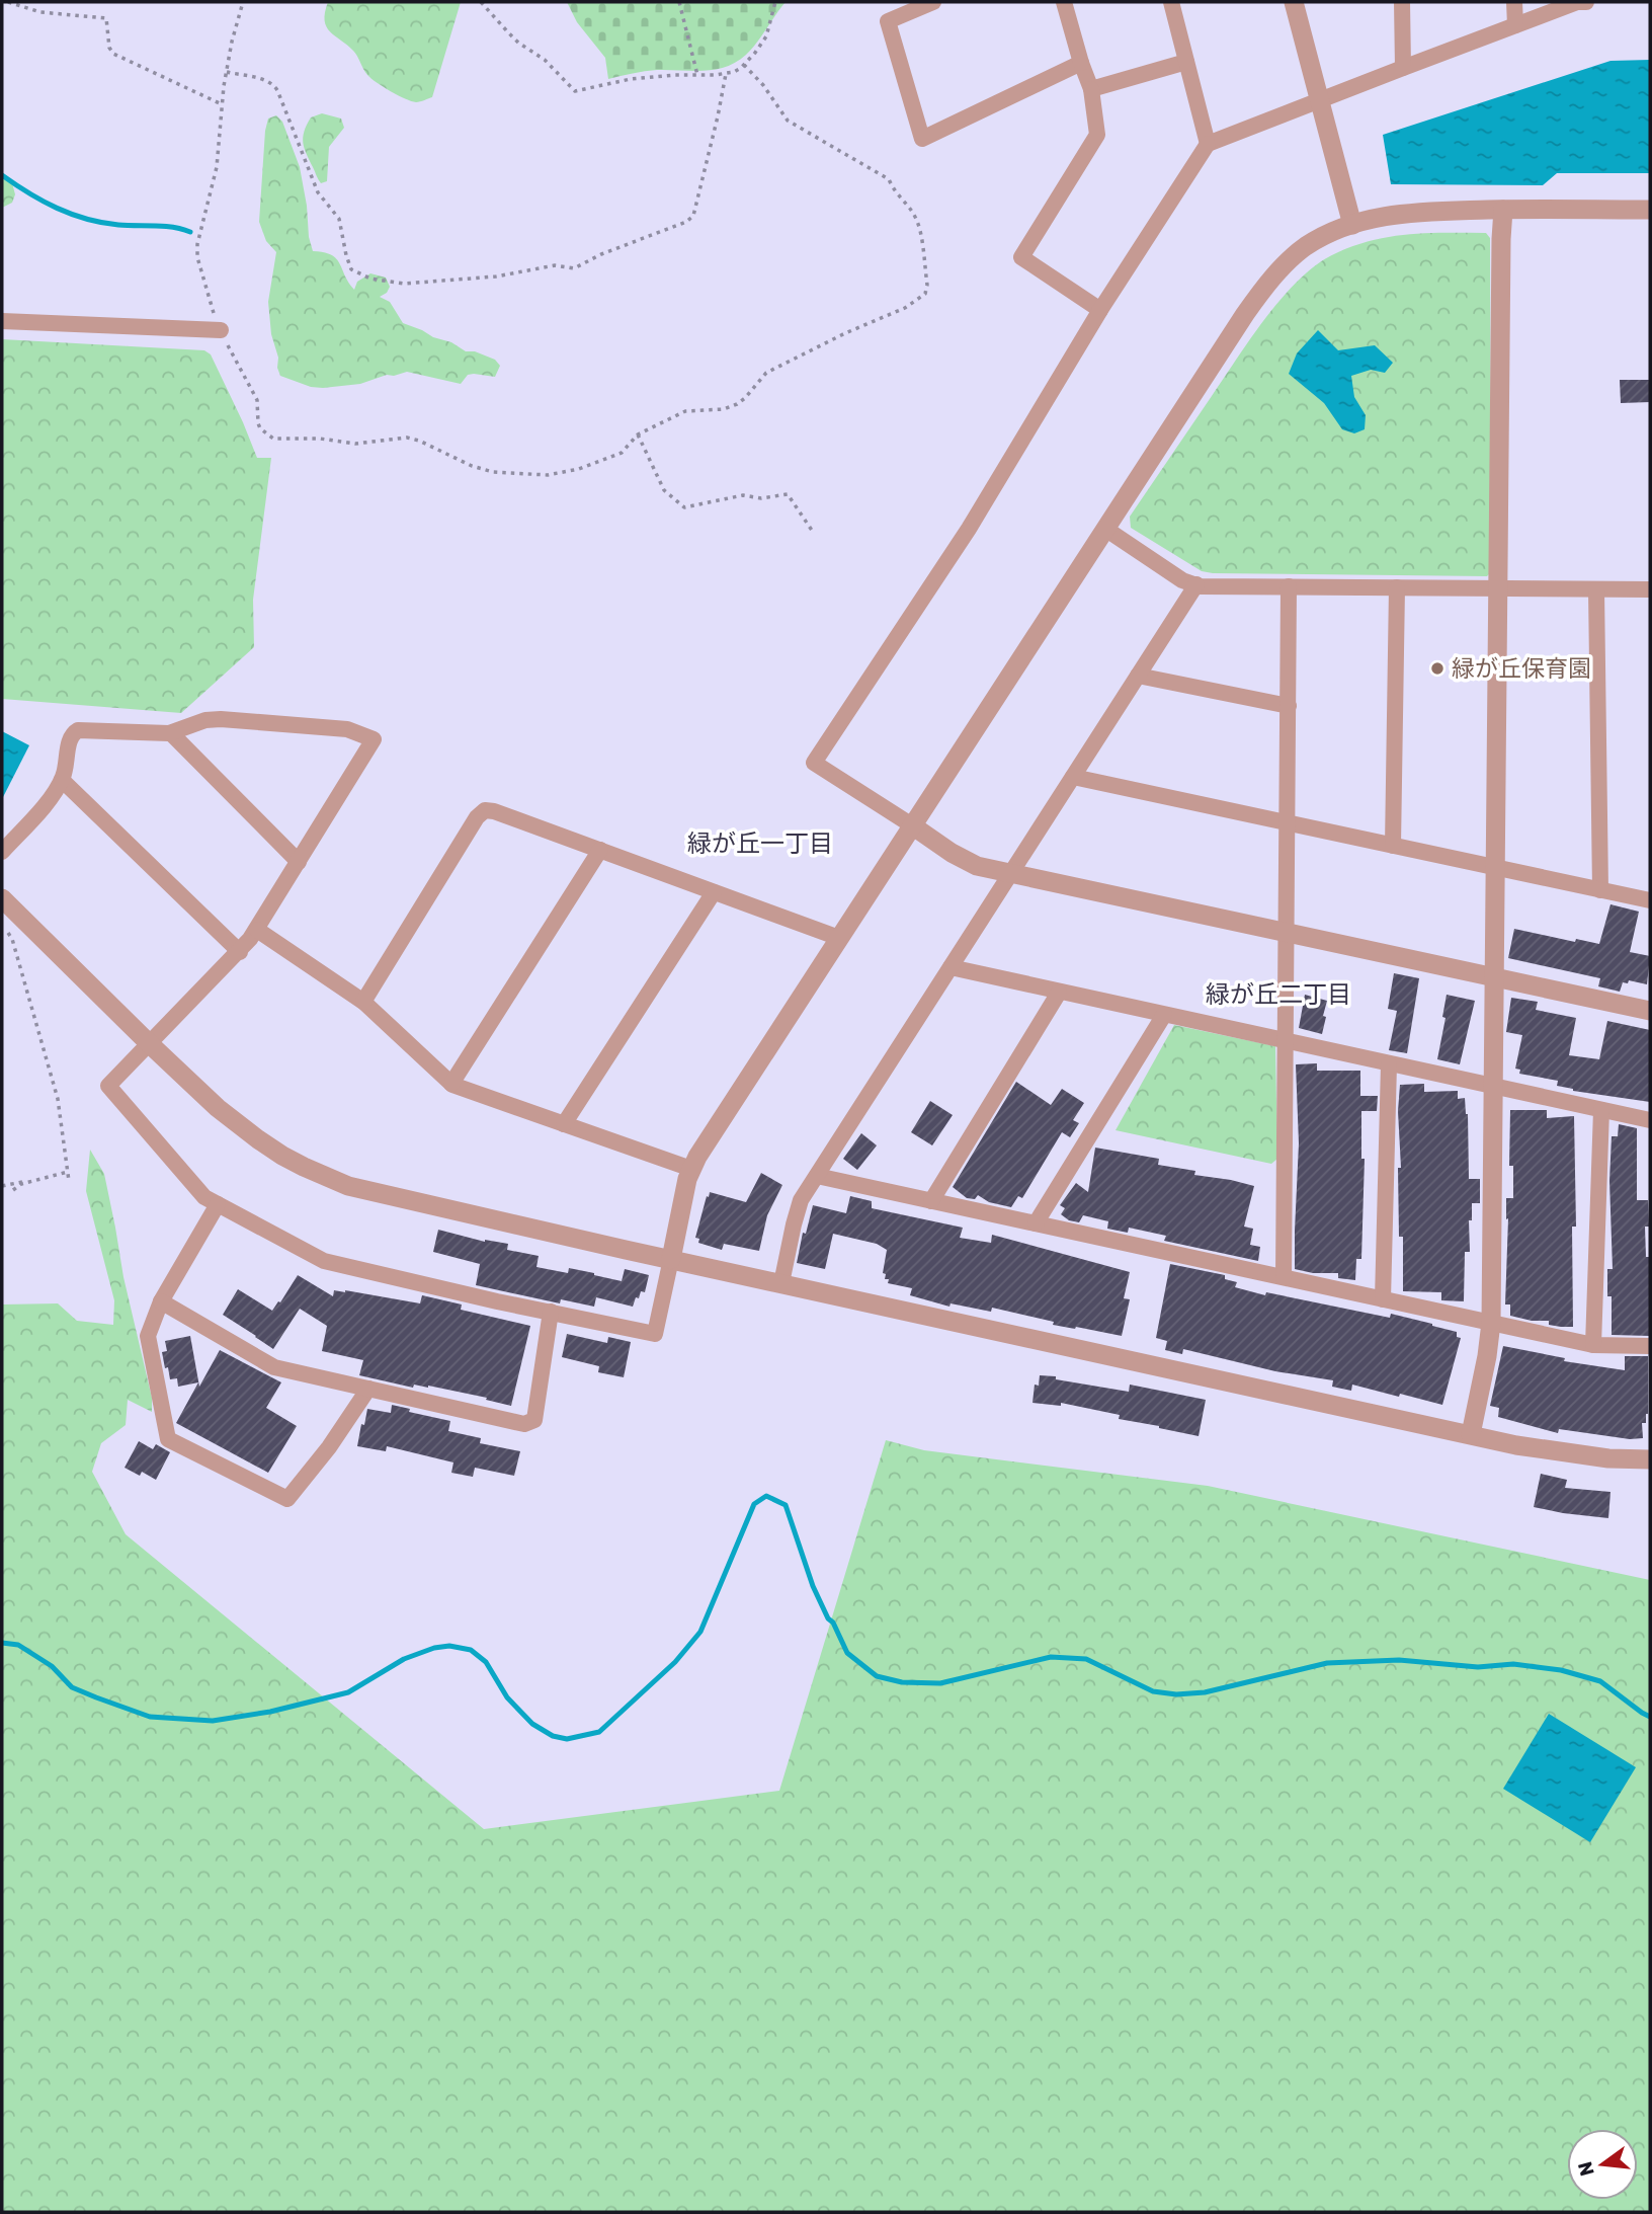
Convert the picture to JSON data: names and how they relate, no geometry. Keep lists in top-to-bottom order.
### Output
{
  "districts": ["緑が丘一丁目", "緑が丘二丁目"],
  "places": ["緑が丘保育園"],
  "north": "left"
}
